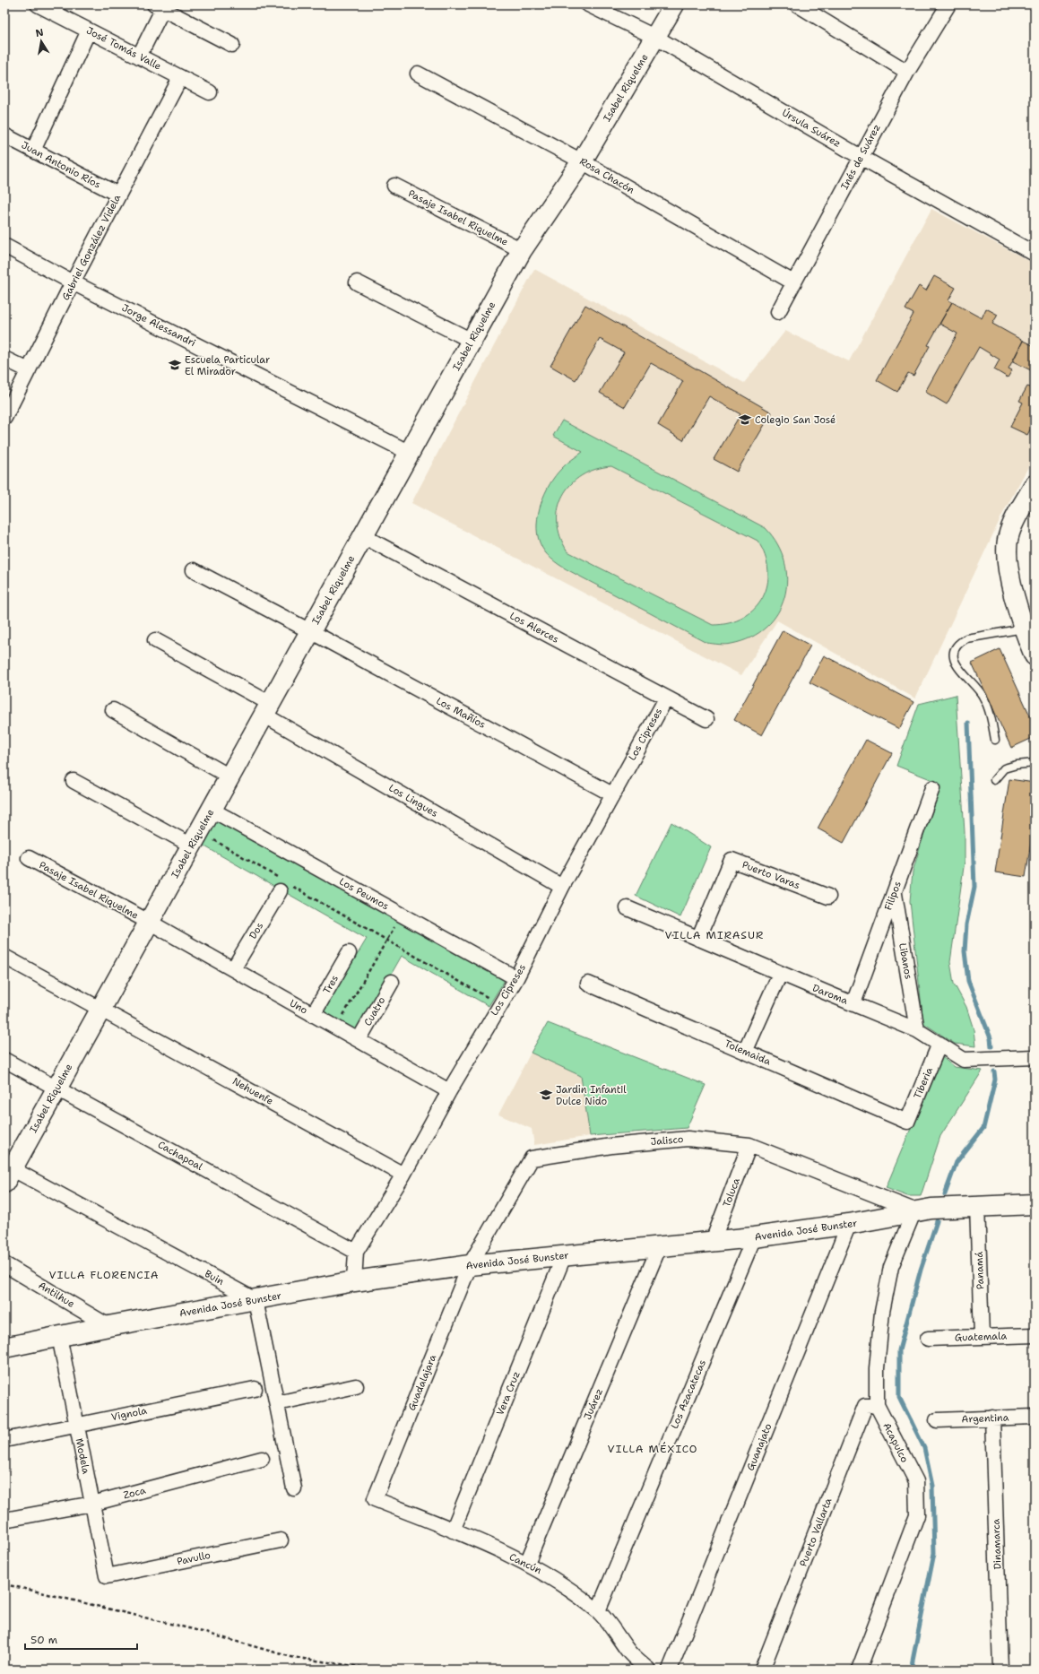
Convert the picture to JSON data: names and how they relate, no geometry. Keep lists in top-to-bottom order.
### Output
{
  "streets": {
    "street": [
      "José Tomás Valle",
      "Isabel Riquelme",
      "Úrsula Suárez",
      "Inés de Suárez",
      "Juan Antonio Ríos",
      "Rosa Chacón",
      "Pasaje Isabel Riquelme",
      "Gabriel González Videla",
      "Jorge Alessandri",
      "Los Alerces",
      "Los Mañíos",
      "Los Cipreses",
      "Los Lingues",
      "Puerto Varas",
      "Los Peumos",
      "Filipos",
      "Dos",
      "Libanos",
      "Tres",
      "Daroma",
      "Uno",
      "Cuatro",
      "Tolemaida",
      "Tiberia",
      "Nehuenfe",
      "Jalisco",
      "Cachapoal",
      "Toluca",
      "Avenida José Bunster",
      "Panamá",
      "Buin",
      "Antilhue",
      "Guatemala",
      "Guadalajara",
      "Vera Cruz",
      "Los Azacatecas",
      "Juárez",
      "Vignola",
      "Argentina",
      "Acapulco",
      "Guanajato",
      "Modela",
      "Zoca",
      "Puerto Vallarta",
      "Dinamarca",
      "Pavullo",
      "Cancún"
    ]
  },
  "crossings": [
    ["José Tomás Valle", "Gabriel González Videla"],
    ["Isabel Riquelme", "Úrsula Suárez"],
    ["Isabel Riquelme", "Rosa Chacón"],
    ["Isabel Riquelme", "Pasaje Isabel Riquelme"],
    ["Isabel Riquelme", "Jorge Alessandri"],
    ["Isabel Riquelme", "Los Alerces"],
    ["Isabel Riquelme", "Los Mañíos"],
    ["Isabel Riquelme", "Los Lingues"],
    ["Isabel Riquelme", "Los Peumos"],
    ["Isabel Riquelme", "Uno"],
    ["Isabel Riquelme", "Nehuenfe"],
    ["Isabel Riquelme", "Cachapoal"],
    ["Isabel Riquelme", "Buin"],
    ["Úrsula Suárez", "Inés de Suárez"],
    ["Inés de Suárez", "Rosa Chacón"],
    ["Juan Antonio Ríos", "Gabriel González Videla"],
    ["Pasaje Isabel Riquelme", "Uno"],
    ["Gabriel González Videla", "Jorge Alessandri"],
    ["Los Alerces", "Los Cipreses"],
    ["Los Mañíos", "Los Cipreses"],
    ["Los Cipreses", "Los Lingues"],
    ["Los Cipreses", "Los Peumos"],
    ["Los Cipreses", "Uno"],
    ["Los Cipreses", "Nehuenfe"],
    ["Los Cipreses", "Cachapoal"],
    ["Los Cipreses", "Avenida José Bunster"],
    ["Puerto Varas", "Daroma"],
    ["Filipos", "Libanos"],
    ["Filipos", "Daroma"],
    ["Dos", "Uno"],
    ["Libanos", "Daroma"],
    ["Tres", "Uno"],
    ["Daroma", "Tiberia"],
    ["Uno", "Cuatro"],
    ["Tolemaida", "Tiberia"],
    ["Jalisco", "Toluca"],
    ["Jalisco", "Avenida José Bunster"],
    ["Jalisco", "Guadalajara"],
    ["Jalisco", "Acapulco"],
    ["Toluca", "Avenida José Bunster"],
    ["Avenida José Bunster", "Panamá"],
    ["Avenida José Bunster", "Buin"],
    ["Avenida José Bunster", "Antilhue"],
    ["Avenida José Bunster", "Guadalajara"],
    ["Avenida José Bunster", "Vera Cruz"],
    ["Avenida José Bunster", "Los Azacatecas"],
    ["Avenida José Bunster", "Juárez"],
    ["Avenida José Bunster", "Acapulco"],
    ["Avenida José Bunster", "Guanajato"],
    ["Avenida José Bunster", "Modela"],
    ["Panamá", "Guatemala"],
    ["Guadalajara", "Cancún"],
    ["Vera Cruz", "Cancún"],
    ["Los Azacatecas", "Cancún"],
    ["Juárez", "Cancún"],
    ["Vignola", "Modela"],
    ["Argentina", "Dinamarca"],
    ["Acapulco", "Puerto Vallarta"],
    ["Modela", "Zoca"],
    ["Modela", "Pavullo"]
  ],
  "districts": ["VILLA MIRASUR", "VILLA FLORENCIA", "VILLA MÉXICO"],
  "places": {
    "school or university": ["Escuela Particular El Mirador", "Colegio San José", "Jardin Infantil Dulce Nido"]
  },
  "scale_bar": "50 m",
  "north": "top"
}
